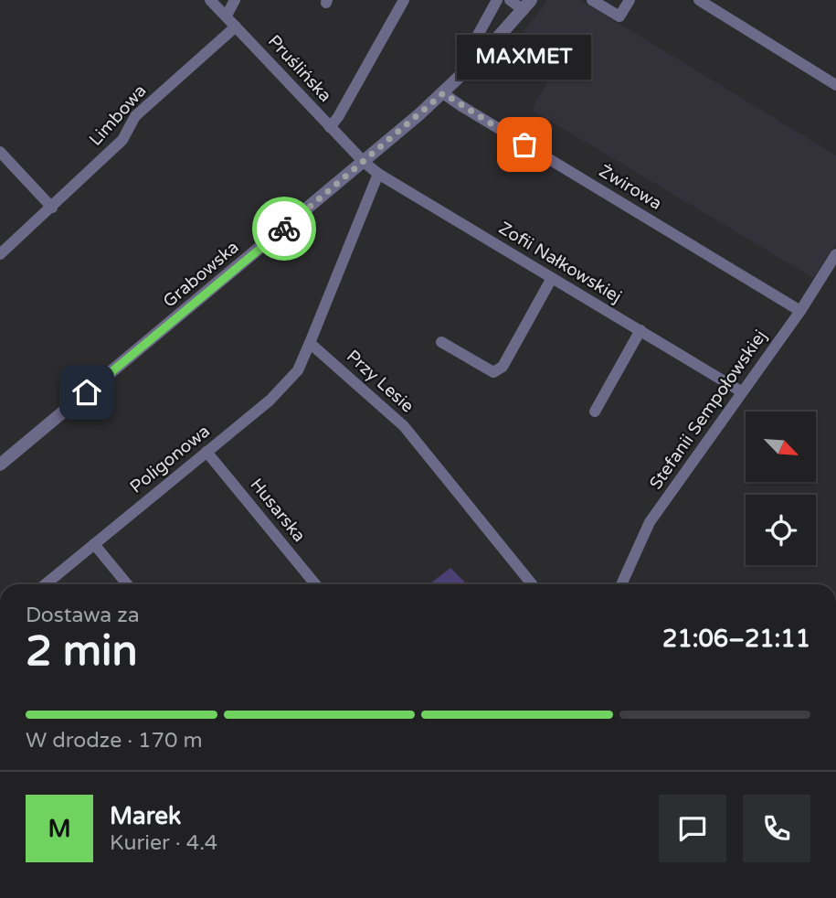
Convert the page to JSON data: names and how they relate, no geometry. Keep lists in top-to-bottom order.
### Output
{
  "streets": {
    "street": [
      "Pruślińska",
      "Limbowa",
      "Żwirowa",
      "Zofii Nałkowskiej",
      "Grabowska",
      "Przy Lesie",
      "Stefanii Sempołowskiej",
      "Poligonowa",
      "Husarska"
    ]
  },
  "crossings": [
    ["Pruślińska", "Limbowa"],
    ["Pruślińska", "Zofii Nałkowskiej"],
    ["Pruślińska", "Grabowska"],
    ["Żwirowa", "Grabowska"],
    ["Żwirowa", "Stefanii Sempołowskiej"],
    ["Zofii Nałkowskiej", "Grabowska"],
    ["Zofii Nałkowskiej", "Stefanii Sempołowskiej"],
    ["Przy Lesie", "Poligonowa"],
    ["Poligonowa", "Husarska"]
  ],
  "places": ["MAXMET"],
  "north": "bottom right",
  "page": {
    "bubble": "MAXMET",
    "heading": ["2 min", "Dostawa za", "21:06–21:11"],
    "panel": ["Marek", "Kurier · 4.4"],
    "bar": "W drodze · 170 m",
    "round": "M"
  }
}
